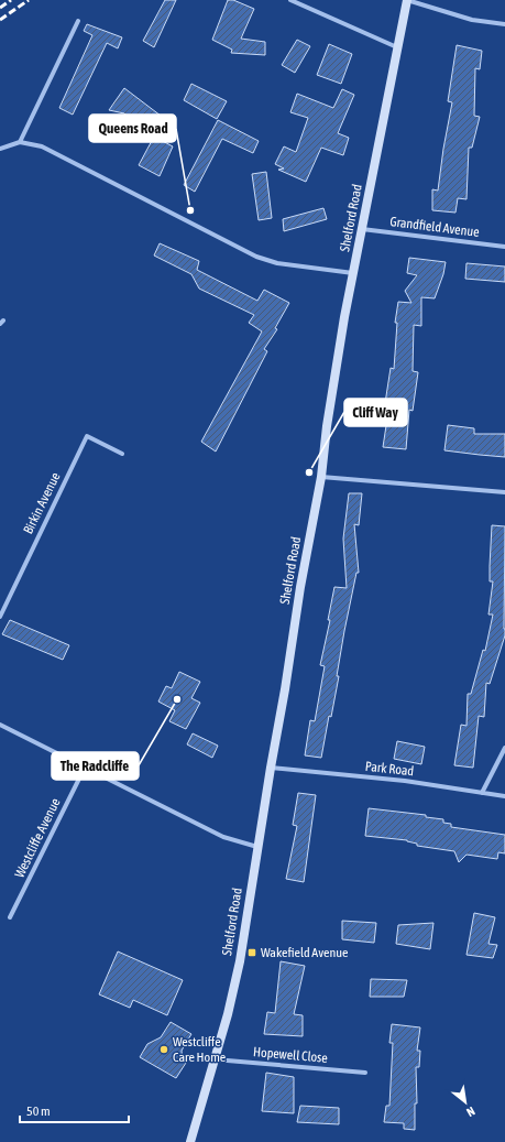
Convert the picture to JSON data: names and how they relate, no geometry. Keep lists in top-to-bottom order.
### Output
{
  "streets": {
    "street": [
      "Shelford Road",
      "Grandfield Avenue",
      "Birkin Avenue",
      "Park Road",
      "Westcliffe Avenue",
      "Hopewell Close"
    ]
  },
  "crossings": [
    ["Shelford Road", "Grandfield Avenue"],
    ["Shelford Road", "Park Road"],
    ["Shelford Road", "Hopewell Close"]
  ],
  "places": {
    "other": [
      "Queens Road",
      "Cliff Way",
      "The Radcliffe",
      "Westcliffe Care Home"
    ],
    "transit": ["Wakefield Avenue"]
  },
  "scale_bar": "50 m",
  "north": "bottom right"
}
